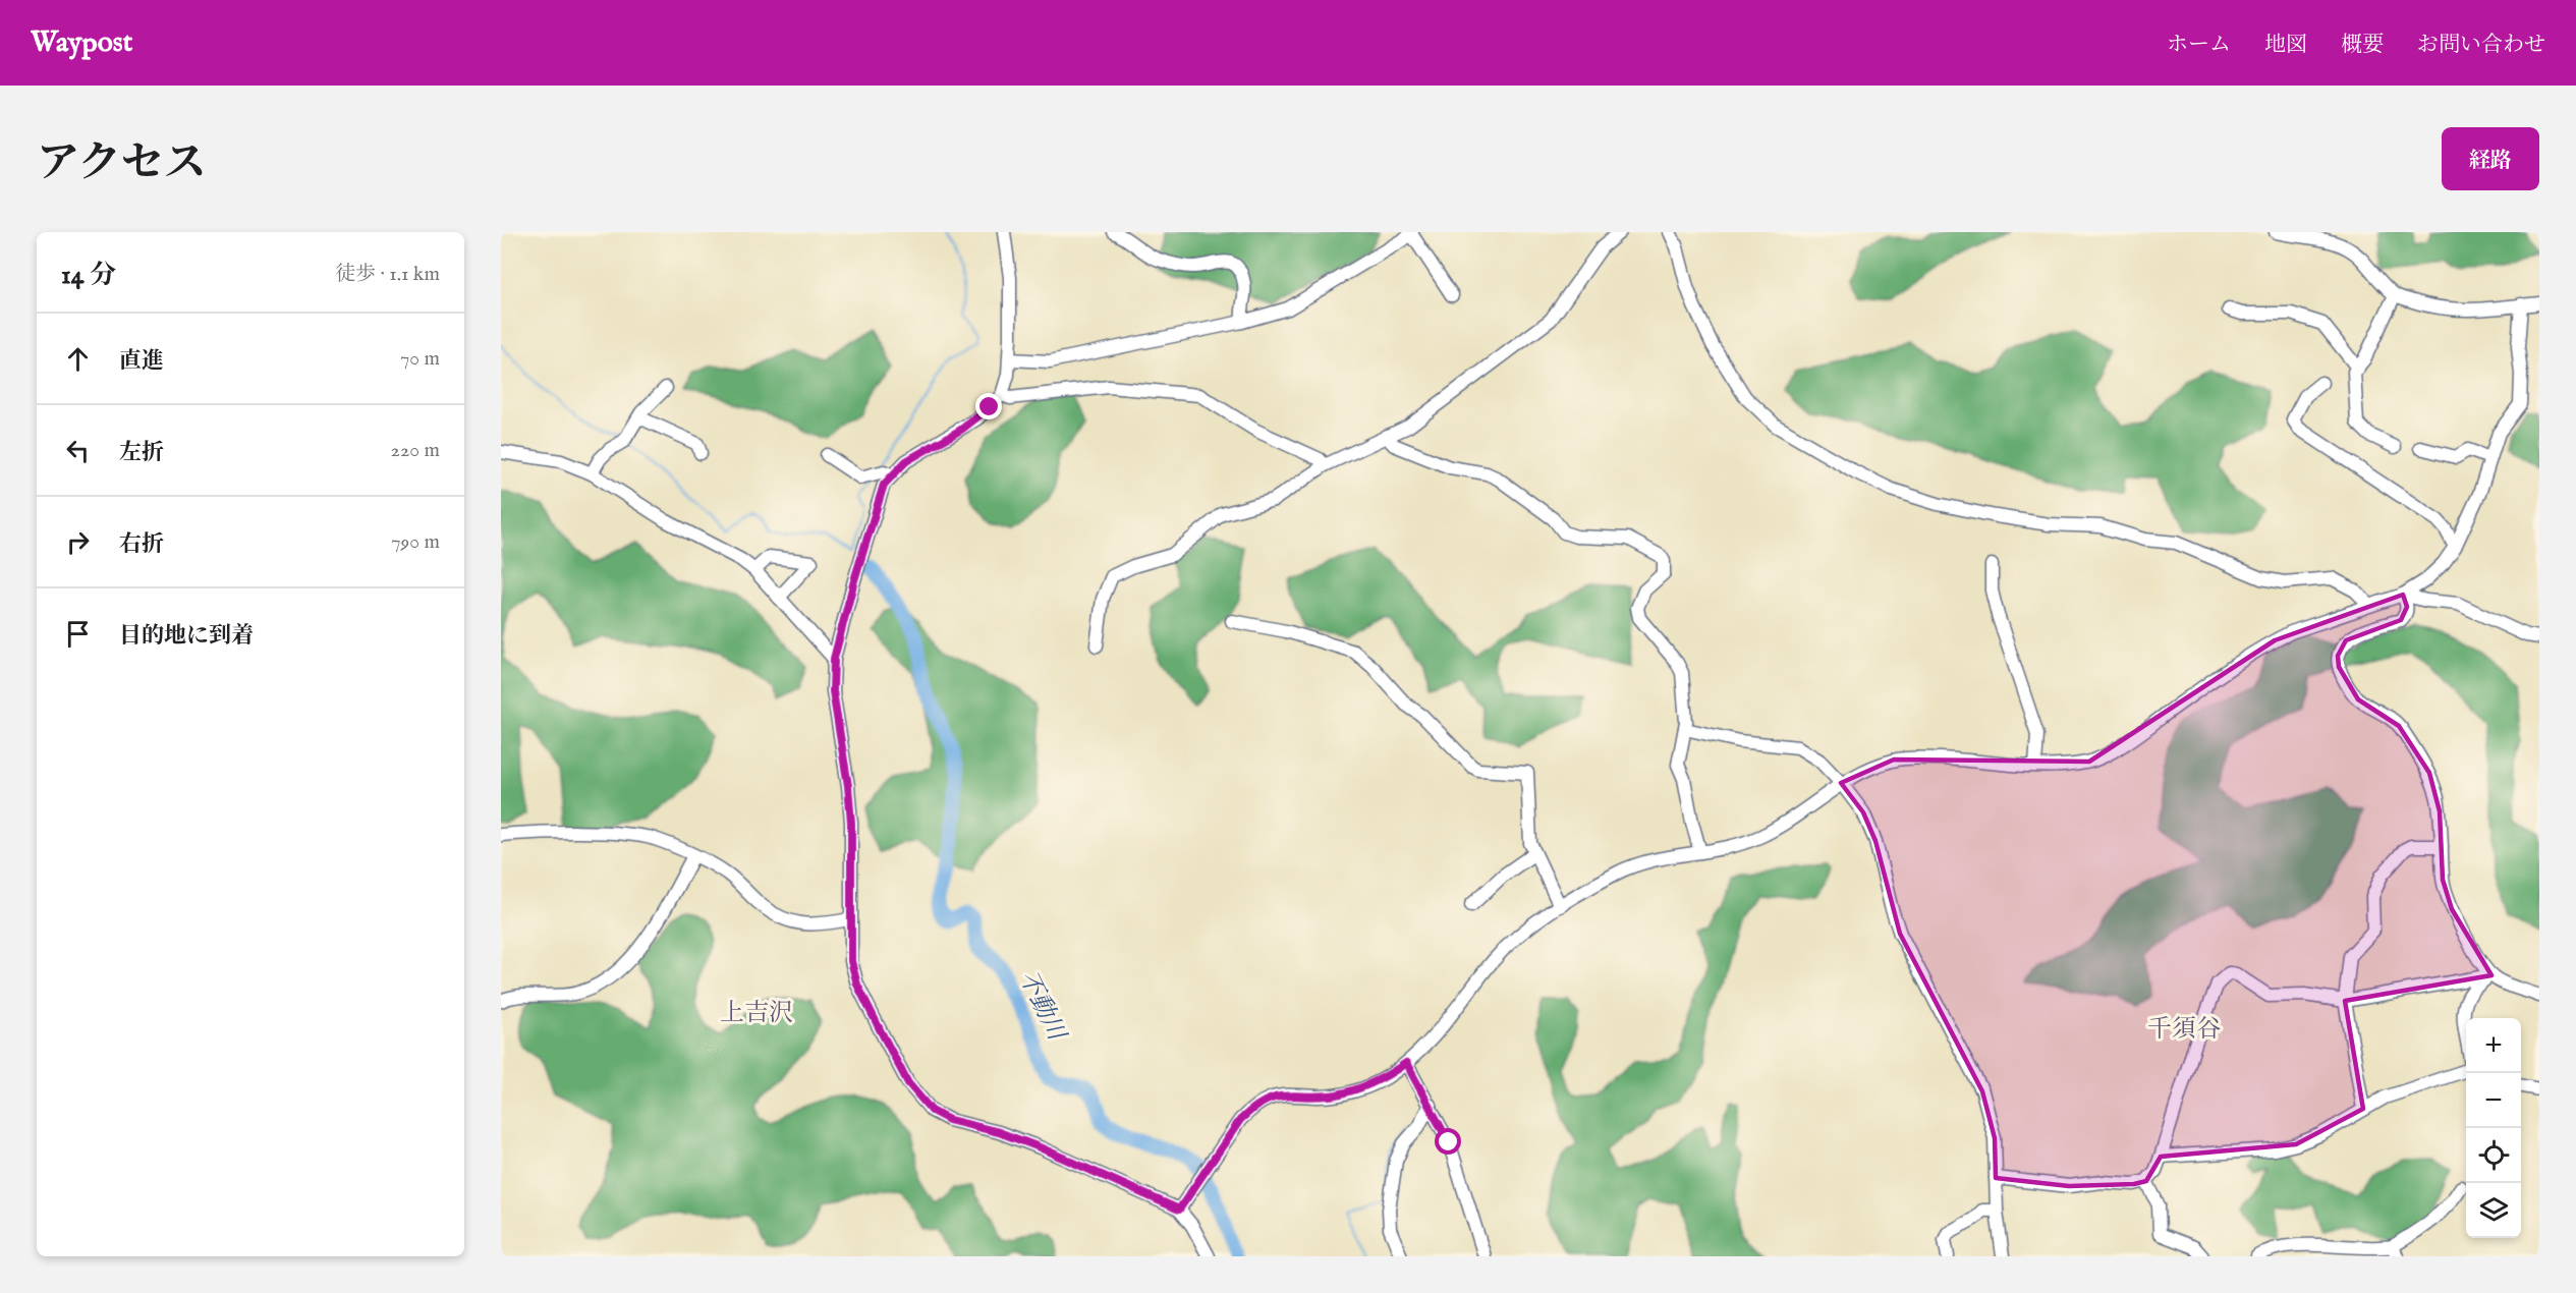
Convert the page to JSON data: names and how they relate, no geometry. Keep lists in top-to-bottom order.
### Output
{
  "districts": ["上吉沢", "千須谷"],
  "water": ["不動川"],
  "page": {
    "header": "Waypost",
    "nav": [
      "ホーム",
      "地図",
      "概要",
      "お問い合わせ"
    ],
    "title": "アクセス",
    "buttons": "経路",
    "heading": ["14 分", "徒歩 · 1.1 km"],
    "list": [
      ["直進", "70 m"],
      ["左折", "220 m"],
      ["右折", "790 m"],
      "目的地に到着"
    ],
    "map_buttons": ["+", "−"]
  }
}
